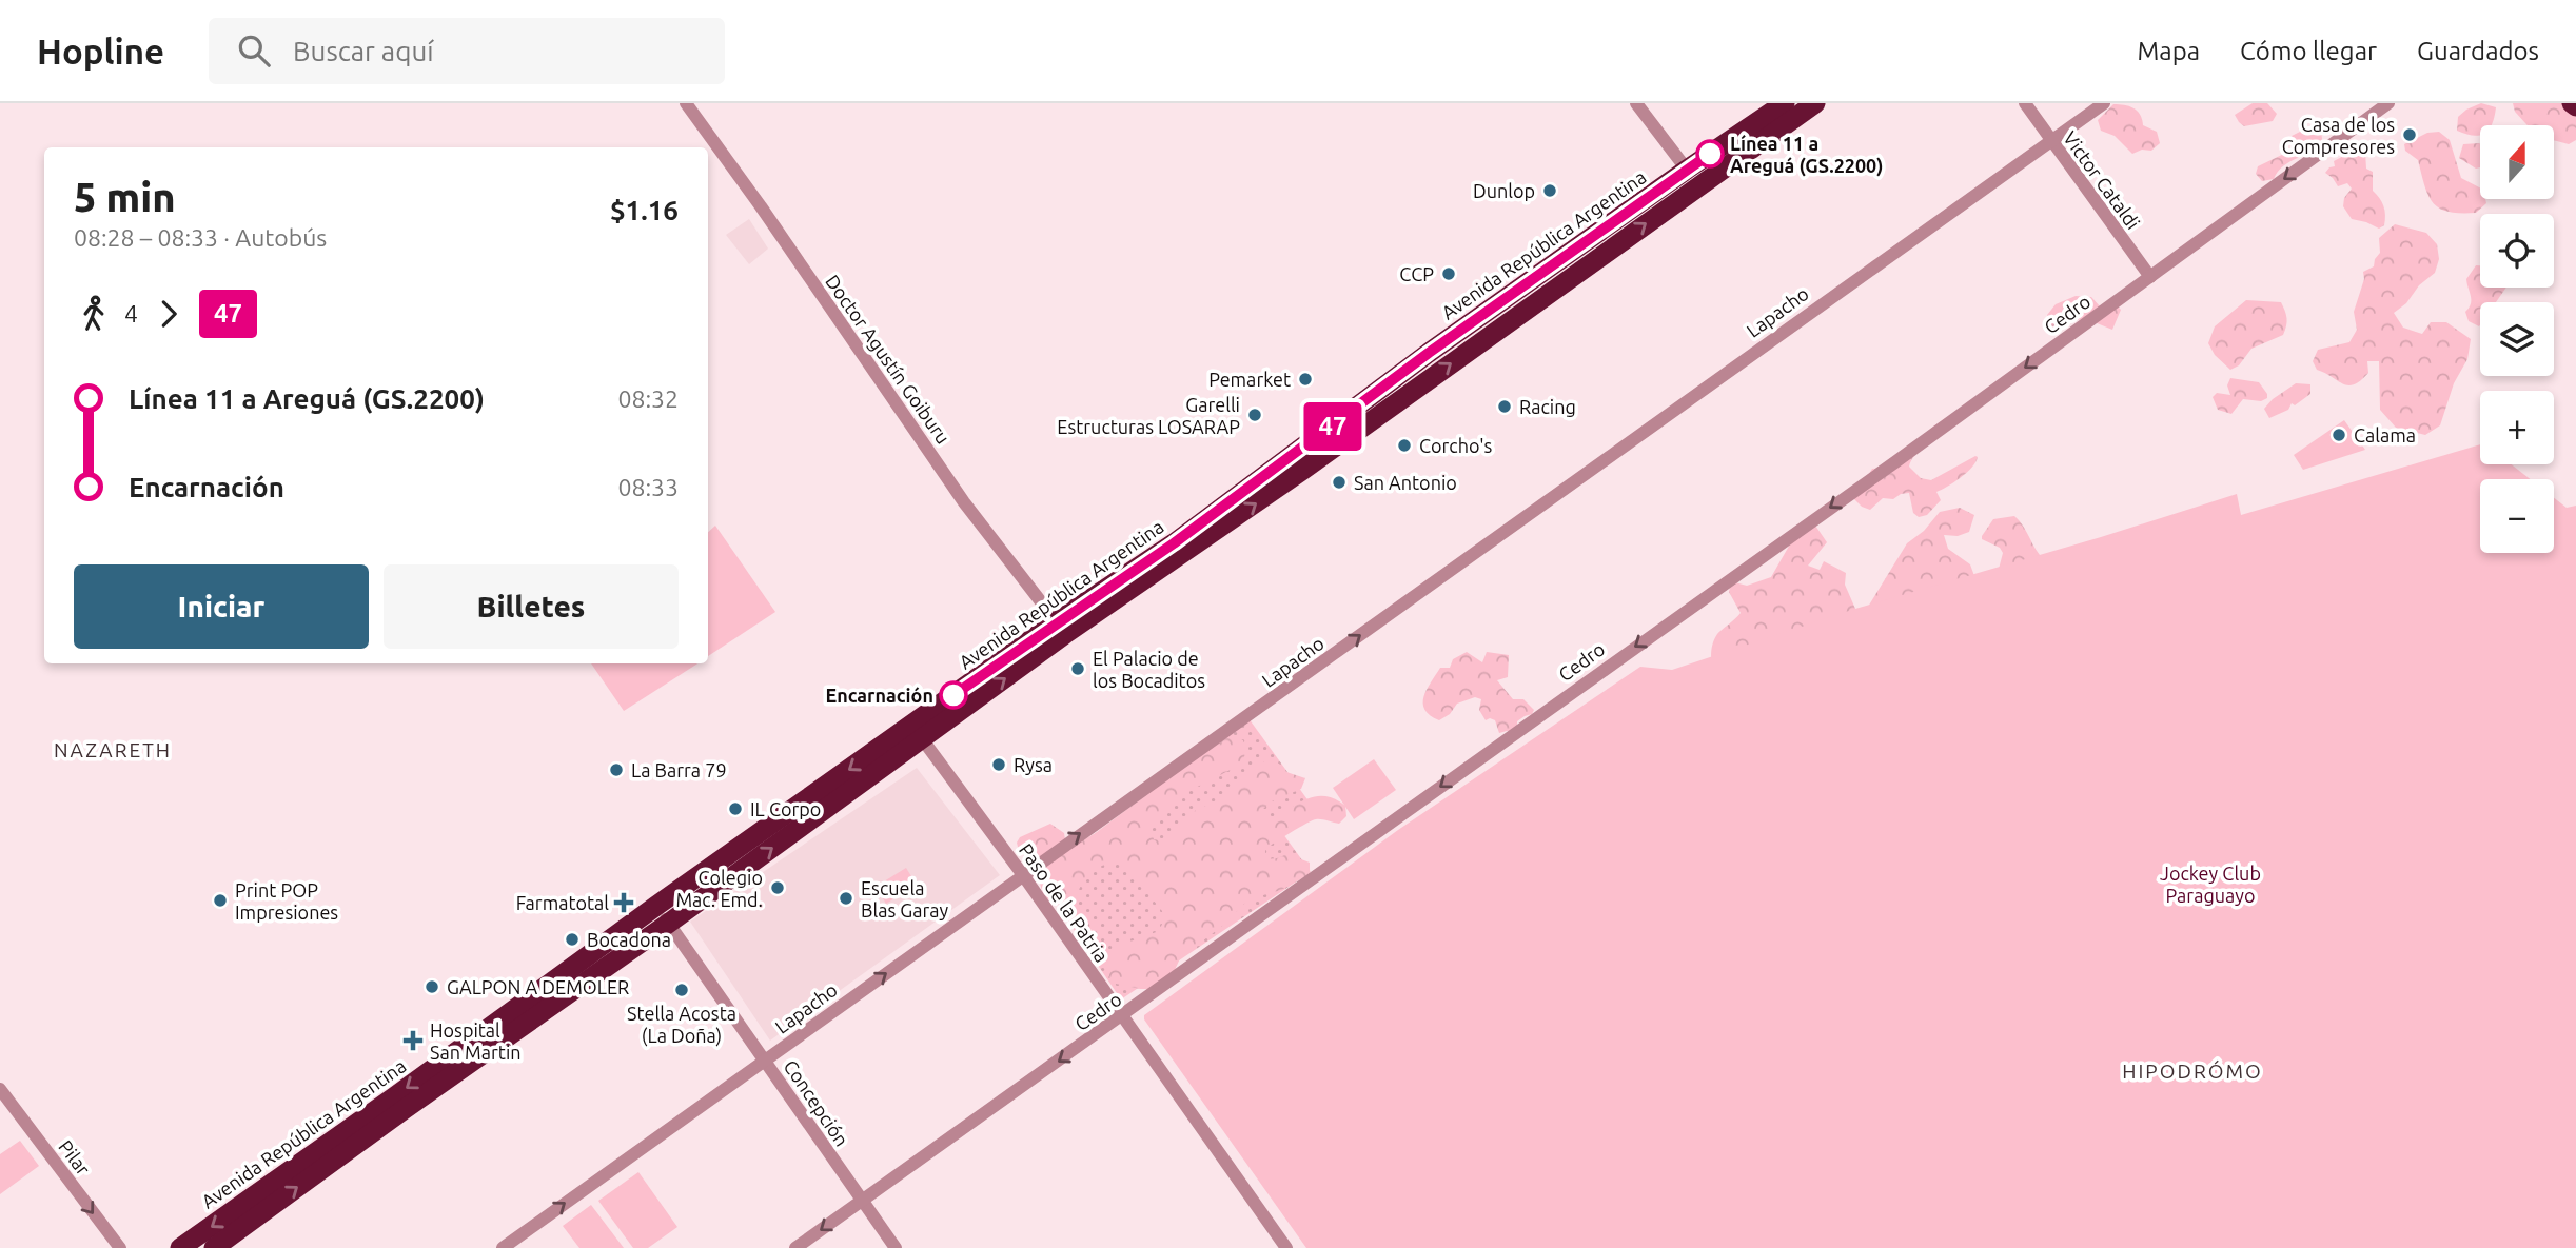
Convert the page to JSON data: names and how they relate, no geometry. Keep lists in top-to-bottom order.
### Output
{
  "streets": {
    "highway": ["Avenida República Argentina"],
    "street": [
      "Victor Cataldi",
      "Lapacho",
      "Cedro",
      "Doctor Agustín Goiburu",
      "Paso de la Patria",
      "Concepción",
      "Pilar"
    ]
  },
  "crossings": [
    ["Victor Cataldi", "Lapacho"],
    ["Victor Cataldi", "Cedro"],
    ["Avenida República Argentina", "Doctor Agustín Goiburu"],
    ["Avenida República Argentina", "Paso de la Patria"],
    ["Avenida República Argentina", "Concepción"],
    ["Lapacho", "Paso de la Patria"],
    ["Lapacho", "Concepción"],
    ["Cedro", "Paso de la Patria"],
    ["Cedro", "Concepción"]
  ],
  "one_way": ["Lapacho", "Cedro", "Pilar"],
  "districts": ["NAZARETH", "HIPODRÓMO"],
  "parks": ["Jockey Club Paraguayo"],
  "places": {
    "other": [
      "Casa de los Compresores",
      "Línea 11 a Areguá (GS.2200)",
      "Dunlop",
      "CCP",
      "Pemarket",
      "Racing",
      "Garelli Estructuras LOSARAP",
      "Calama",
      "Corcho's",
      "San Antonio",
      "El Palacio de los Bocaditos",
      "Encarnación",
      "Rysa",
      "La Barra 79",
      "IL Corpo",
      "Colegio Mac. Emd.",
      "Escuela Blas Garay",
      "Print POP Impresiones",
      "Bocadona",
      "GALPON A DEMOLER",
      "Stella Acosta (La Doña)"
    ],
    "health": ["Farmatotal", "Hospital San Martin"]
  },
  "lines": ["bus line 47"],
  "north": "top",
  "page": {
    "header": "Hopline",
    "search": "Buscar aquí",
    "nav": ["Mapa", "Cómo llegar", "Guardados"],
    "on_map": "47",
    "map_buttons": ["+", "−"],
    "heading": ["5 min", "08:28 – 08:33 · Autobús", "$1.16"],
    "legs": ["4", "47"],
    "list": [
      {
        "name": "Línea 11 a Areguá (GS.2200)",
        "value": "08:32"
      },
      {
        "name": "Encarnación",
        "value": "08:33"
      }
    ],
    "buttons": ["Iniciar", "Billetes"]
  }
}
